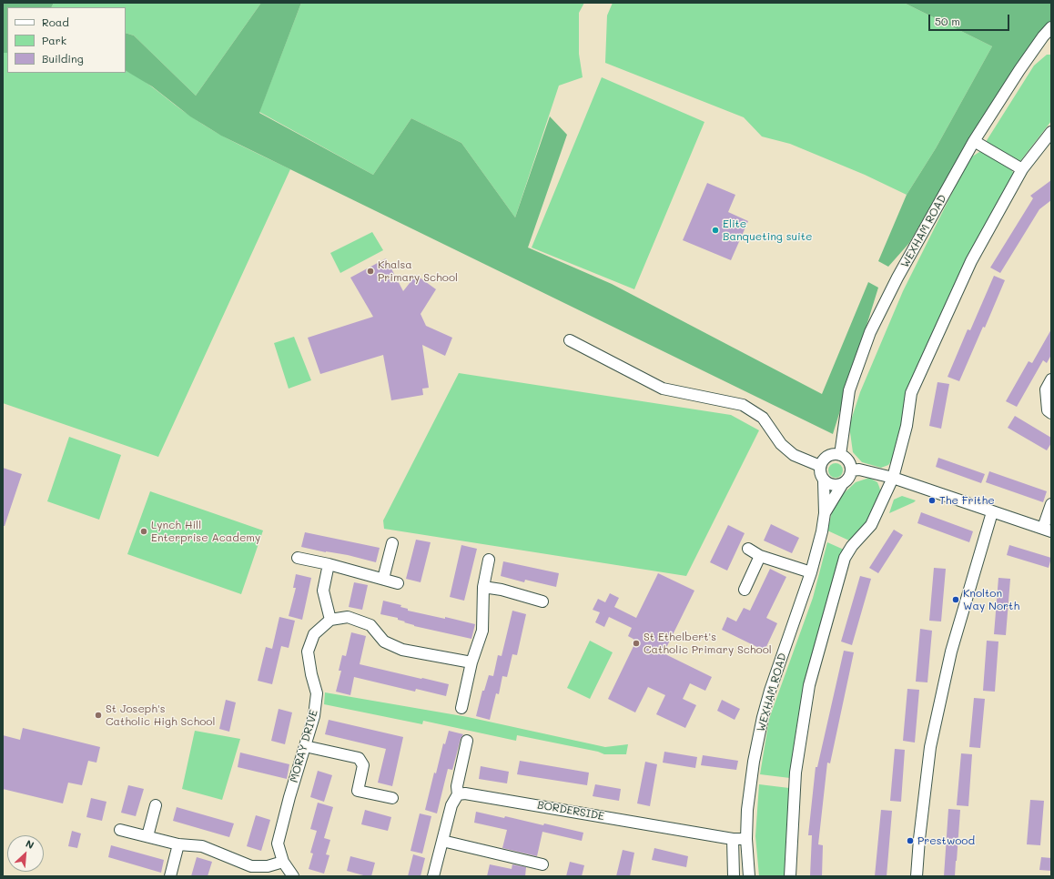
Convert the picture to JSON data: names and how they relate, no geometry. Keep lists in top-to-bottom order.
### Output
{
  "streets": {
    "street": ["WEXHAM ROAD", "MORAY DRIVE", "BORDERSIDE"]
  },
  "crossings": [
    ["WEXHAM ROAD", "BORDERSIDE"]
  ],
  "places": [
    "Elite Banqueting suite",
    "Khalsa Primary School",
    "The Frithe",
    "Lynch Hill Enterprise Academy",
    "Knolton Way North",
    "St Ethelbert's Catholic Primary School",
    "St Joseph's Catholic High School",
    "Prestwood"
  ],
  "legend": ["Road", "Park", "Building"],
  "scale_bar": "50 m",
  "north": "top right"
}
